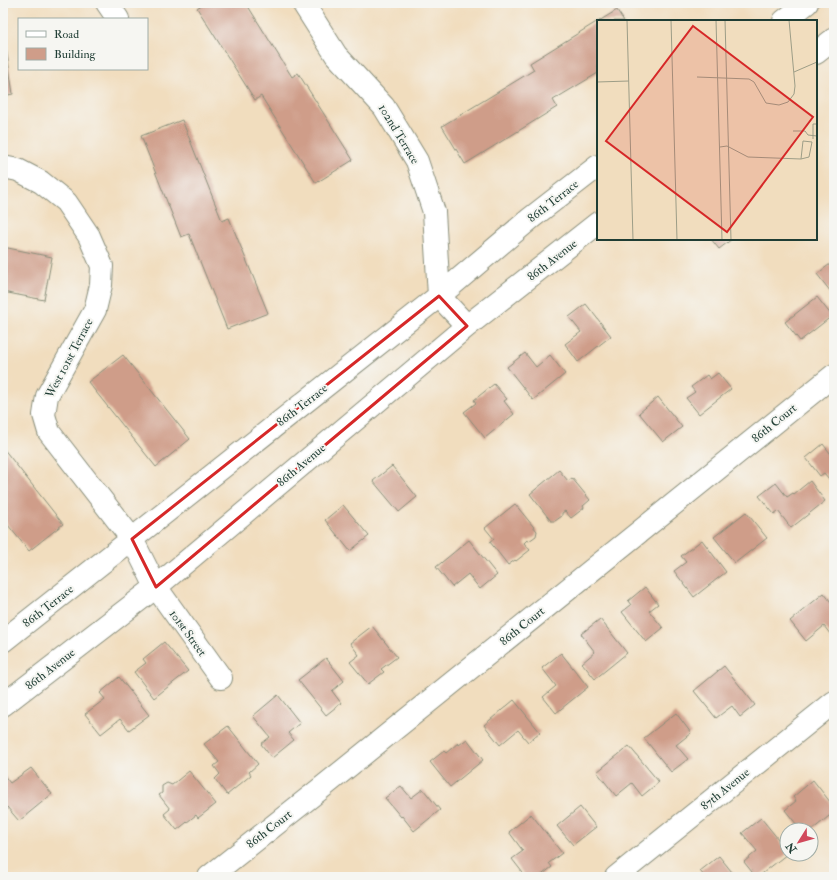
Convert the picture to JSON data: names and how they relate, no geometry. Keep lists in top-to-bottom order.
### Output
{
  "streets": {
    "street": [
      "102nd Terrace",
      "86th Terrace",
      "86th Avenue",
      "West 101st Terrace",
      "86th Court",
      "101st Street",
      "87th Avenue"
    ]
  },
  "crossings": [
    ["102nd Terrace", "86th Terrace"],
    ["86th Terrace", "West 101st Terrace"],
    ["86th Avenue", "West 101st Terrace"],
    ["86th Avenue", "101st Street"],
    ["West 101st Terrace", "101st Street"]
  ],
  "legend": ["Road", "Building"],
  "north": "bottom left"
}
